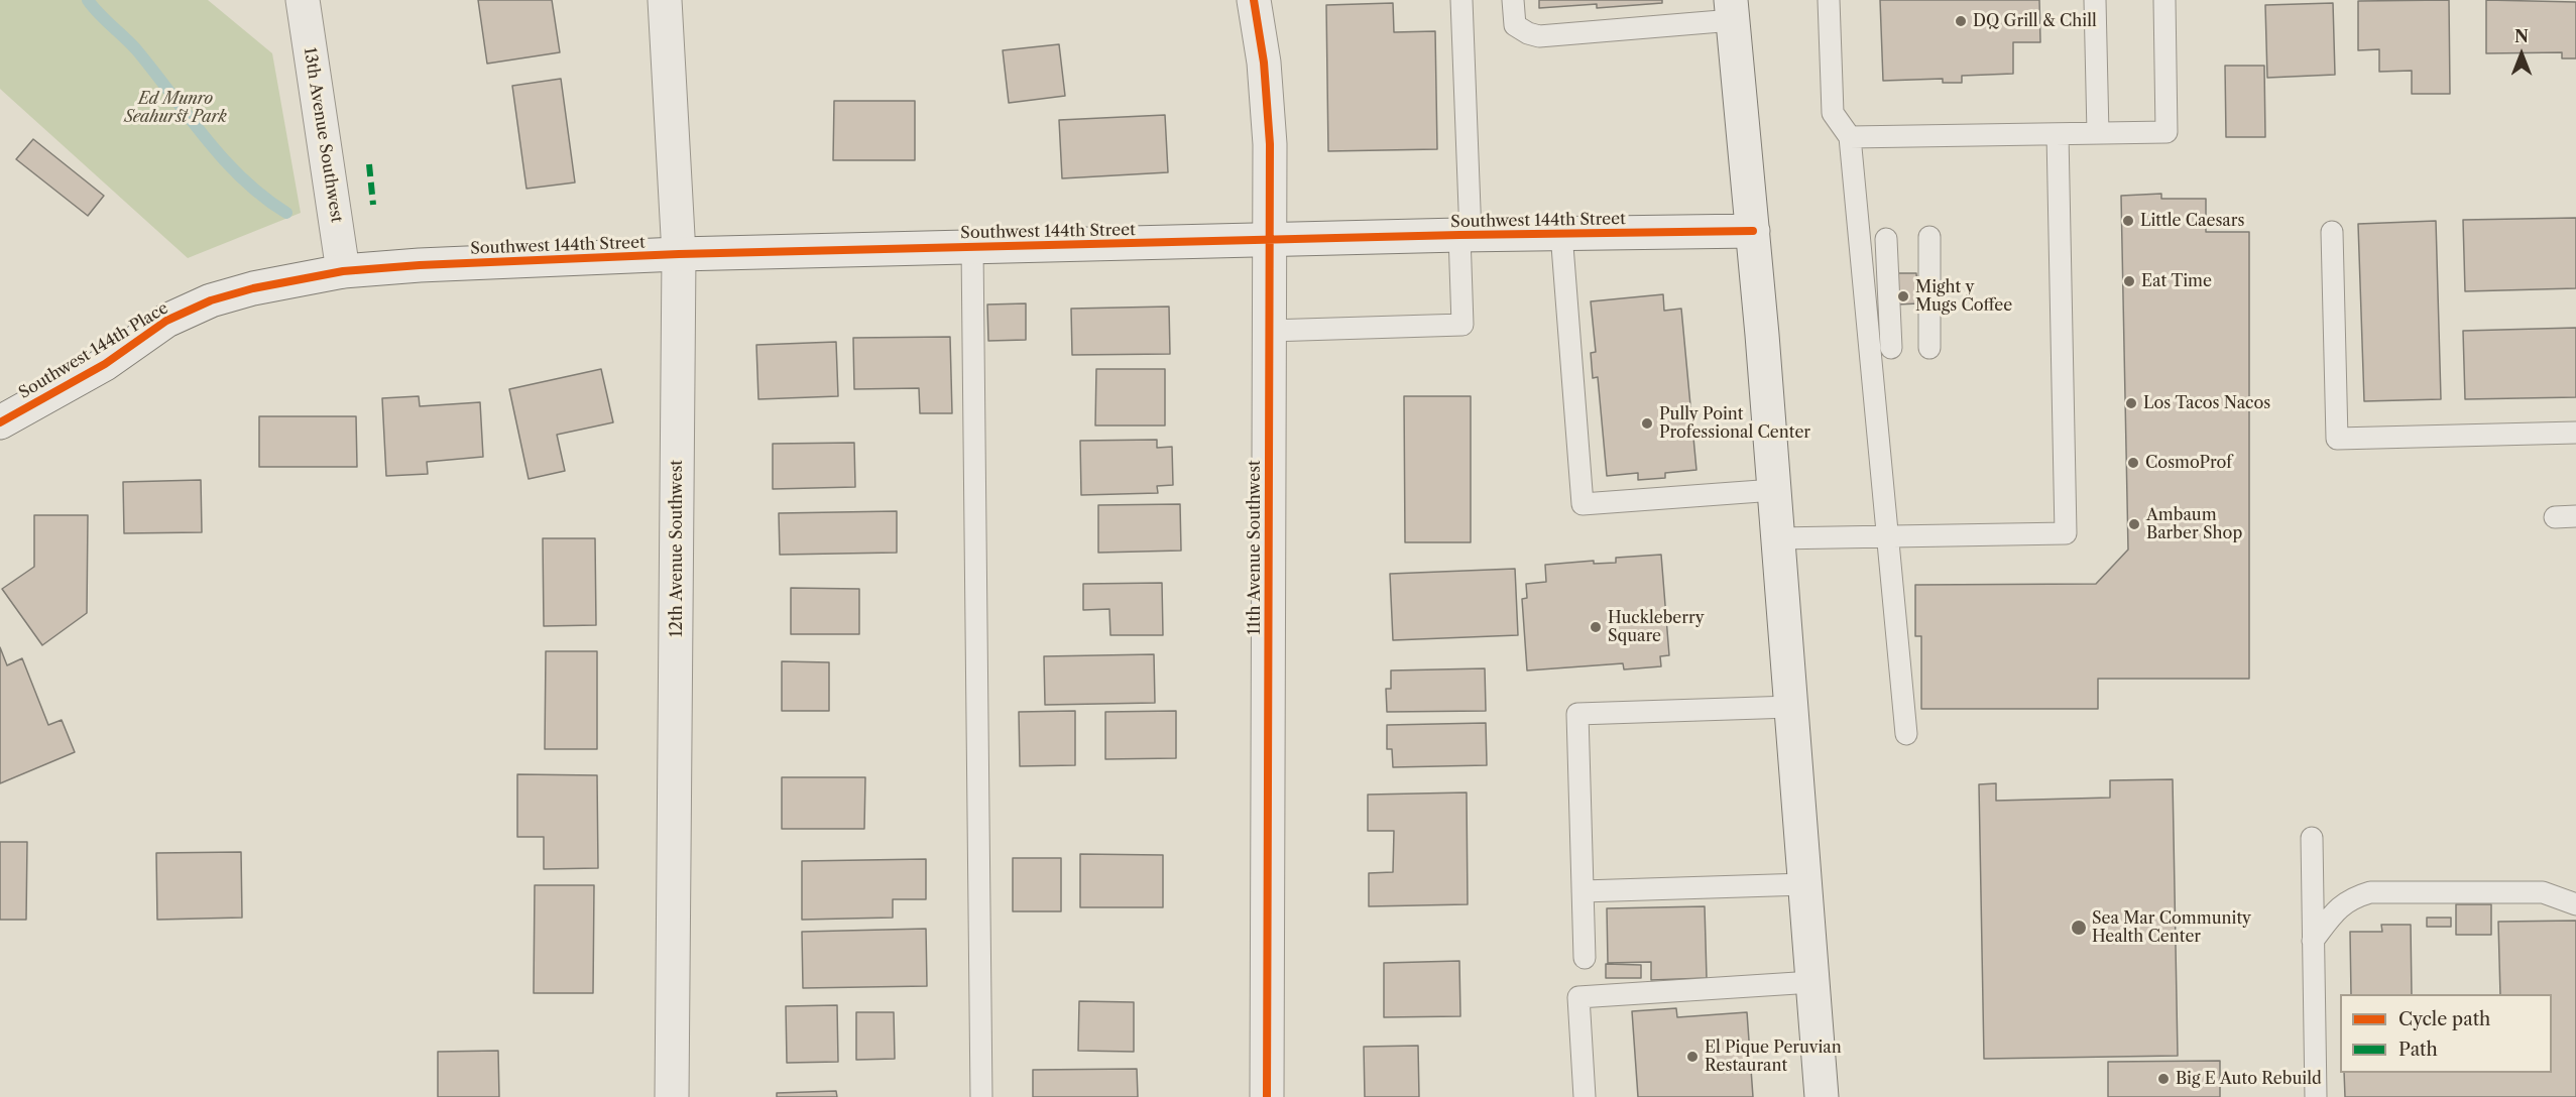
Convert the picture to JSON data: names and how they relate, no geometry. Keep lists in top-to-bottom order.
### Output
{
  "streets": {
    "street": [
      "13th Avenue Southwest",
      "Southwest 144th Street",
      "Southwest 144th Place",
      "11th Avenue Southwest",
      "12th Avenue Southwest"
    ]
  },
  "crossings": [
    ["13th Avenue Southwest", "Southwest 144th Street"],
    ["13th Avenue Southwest", "Southwest 144th Place"],
    ["Southwest 144th Street", "Southwest 144th Place"],
    ["Southwest 144th Street", "11th Avenue Southwest"],
    ["Southwest 144th Street", "12th Avenue Southwest"]
  ],
  "parks": ["Ed Munro Seahurst Park"],
  "places": [
    "DQ Grill & Chill",
    "Little Caesars",
    "Eat Time",
    "Might y Mugs Coffee",
    "Los Tacos Nacos",
    "Pully Point Professional Center",
    "CosmoProf",
    "Ambaum Barber Shop",
    "Huckleberry Square",
    "Sea Mar Community Health Center",
    "El Pique Peruvian Restaurant",
    "Big E Auto Rebuild"
  ],
  "legend": ["Cycle path", "Path"],
  "north": "top"
}
